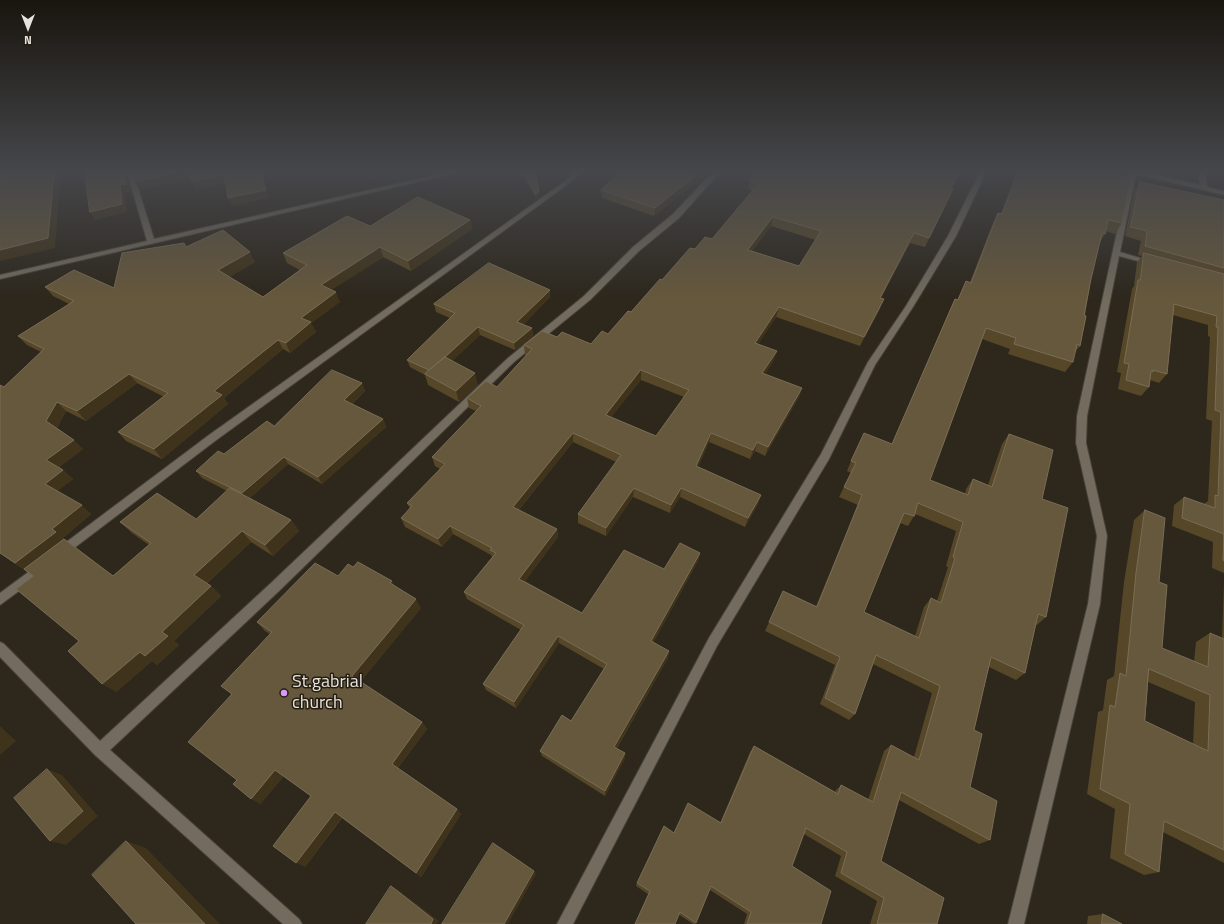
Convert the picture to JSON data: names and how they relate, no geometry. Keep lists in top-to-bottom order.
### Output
{
  "places": ["St.gabrial church"],
  "north": "bottom"
}
